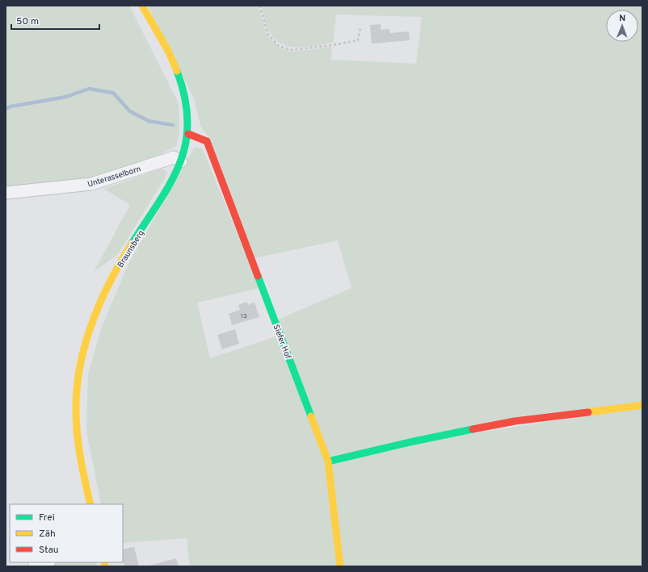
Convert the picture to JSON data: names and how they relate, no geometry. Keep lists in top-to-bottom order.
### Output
{
  "streets": {
    "street": ["Unterasselborn", "Braunsberg", "Siefer Hof"]
  },
  "crossings": [
    ["Unterasselborn", "Braunsberg"],
    ["Braunsberg", "Siefer Hof"]
  ],
  "house_numbers": ["13"],
  "legend": ["Frei", "Zäh", "Stau"],
  "scale_bar": "50 m",
  "north": "top"
}
